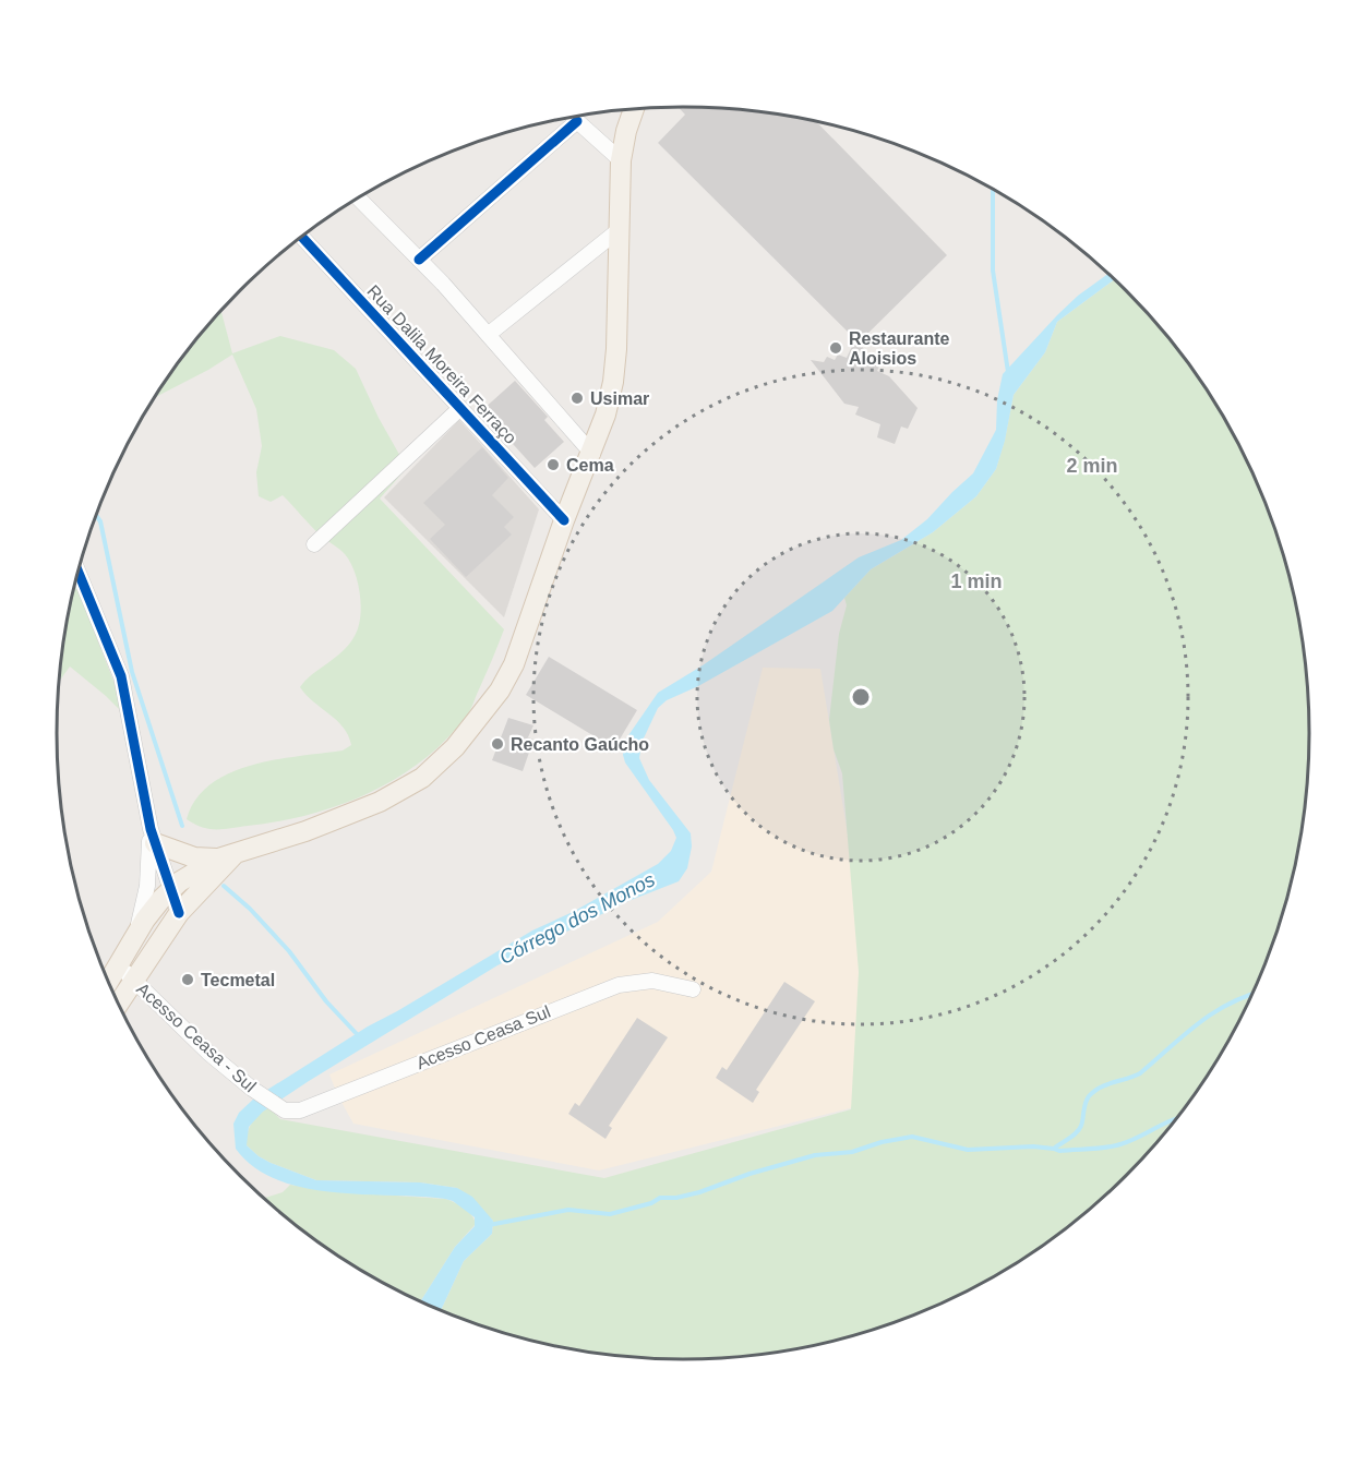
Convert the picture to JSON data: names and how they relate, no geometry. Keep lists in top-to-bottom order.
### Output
{
  "streets": {
    "street": ["Rua Dalila Moreira Ferraço", "Acesso Ceasa - Sul", "Acesso Ceasa Sul"]
  },
  "crossings": [
    ["Acesso Ceasa - Sul", "Acesso Ceasa Sul"]
  ],
  "water": ["Córrego dos Monos"],
  "places": [
    "Restaurante Aloisios",
    "Usimar",
    "Cema",
    "Recanto Gaúcho",
    "Tecmetal"
  ],
  "rings": ["2 min", "1 min"]
}
